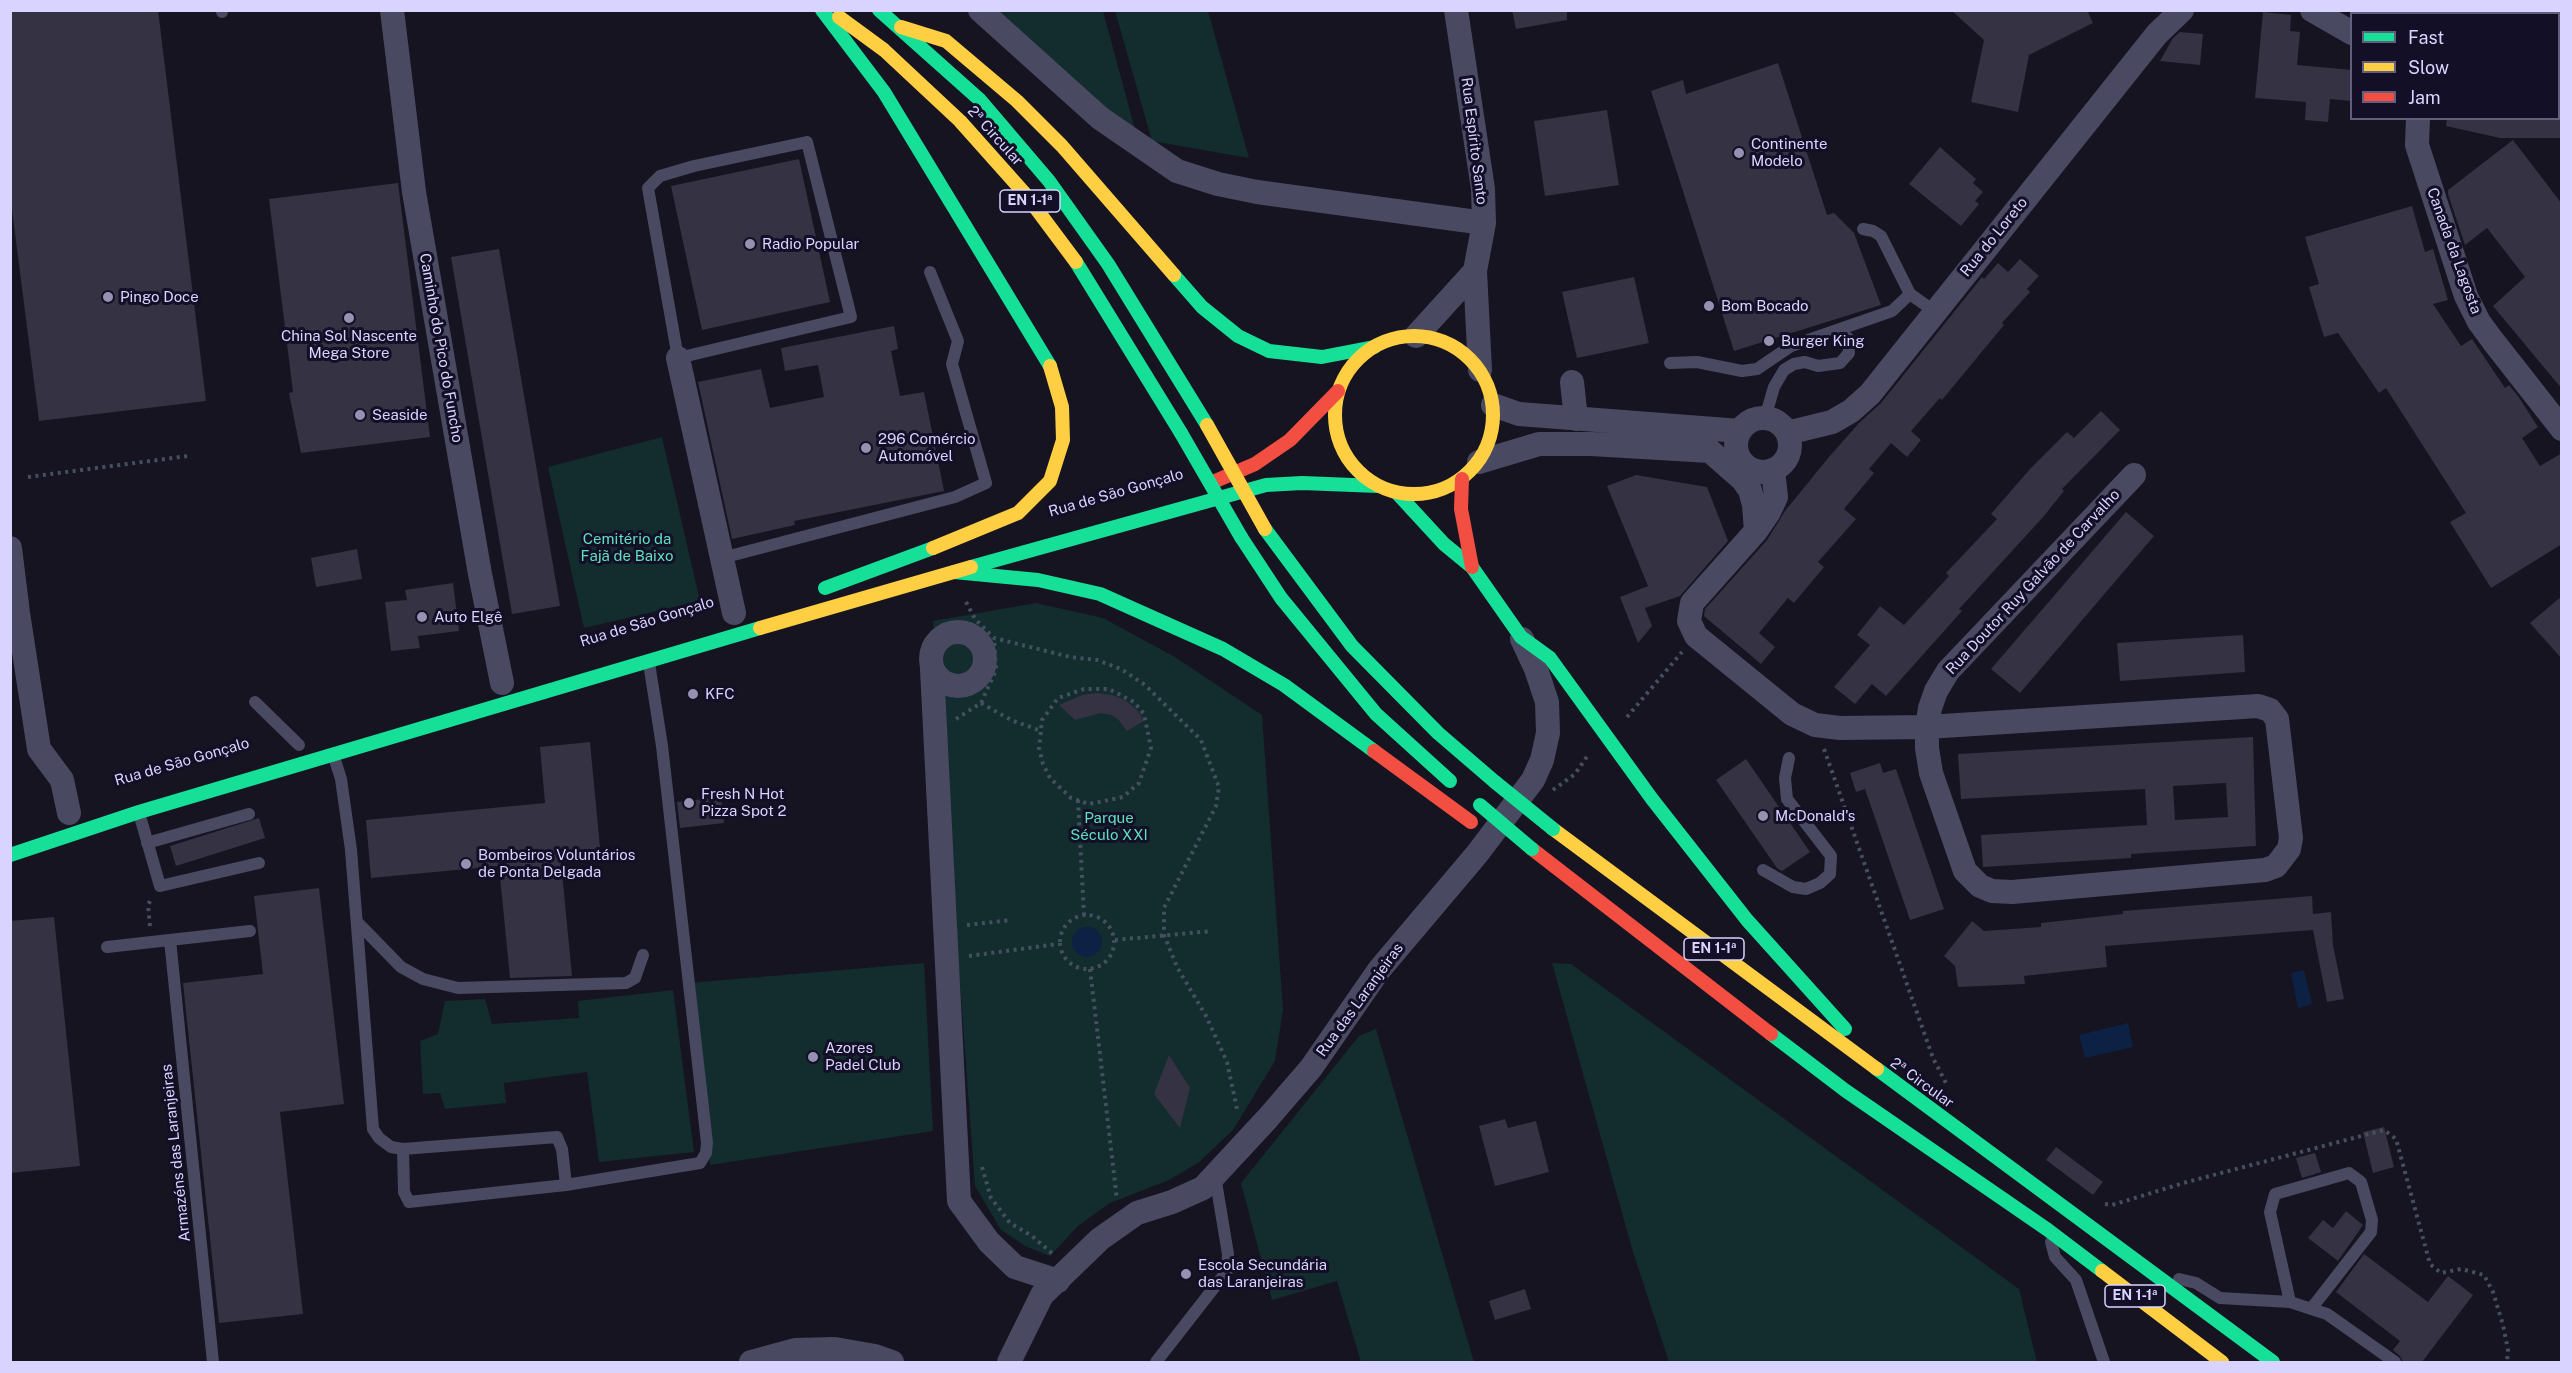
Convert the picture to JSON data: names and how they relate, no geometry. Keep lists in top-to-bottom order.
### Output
{
  "streets": {
    "main road": [
      "2ª Circular",
      "EN 1-1ª",
      "Rua de São Gonçalo",
      "Rua das Laranjeiras"
    ],
    "street": [
      "Rua Espírito Santo",
      "Rua do Loreto",
      "Canada da Lagosta",
      "Caminho do Pico do Funcho",
      "Rua Doutor Ruy Galvão de Carvalho"
    ],
    "lane": ["Armazéns das Laranjeiras"]
  },
  "crossings": [
    ["2ª Circular", "EN 1-1ª"],
    ["Rua Espírito Santo", "Rua de São Gonçalo"],
    ["Rua Espírito Santo", "Rua das Laranjeiras"],
    ["Rua de São Gonçalo", "Rua das Laranjeiras"]
  ],
  "parks": ["Cemitério da Fajã de Baixo", "Parque Século XXI"],
  "places": [
    "Continente Modelo",
    "Radio Popular",
    "Pingo Doce",
    "Bom Bocado",
    "China Sol Nascente Mega Store",
    "Burger King",
    "Seaside",
    "296 Comércio Automóvel",
    "Auto Elgê",
    "KFC",
    "Fresh N Hot Pizza Spot 2",
    "McDonald's",
    "Bombeiros Voluntários de Ponta Delgada",
    "Azores Padel Club",
    "Escola Secundária das Laranjeiras"
  ],
  "legend": ["Fast", "Slow", "Jam"]
}
